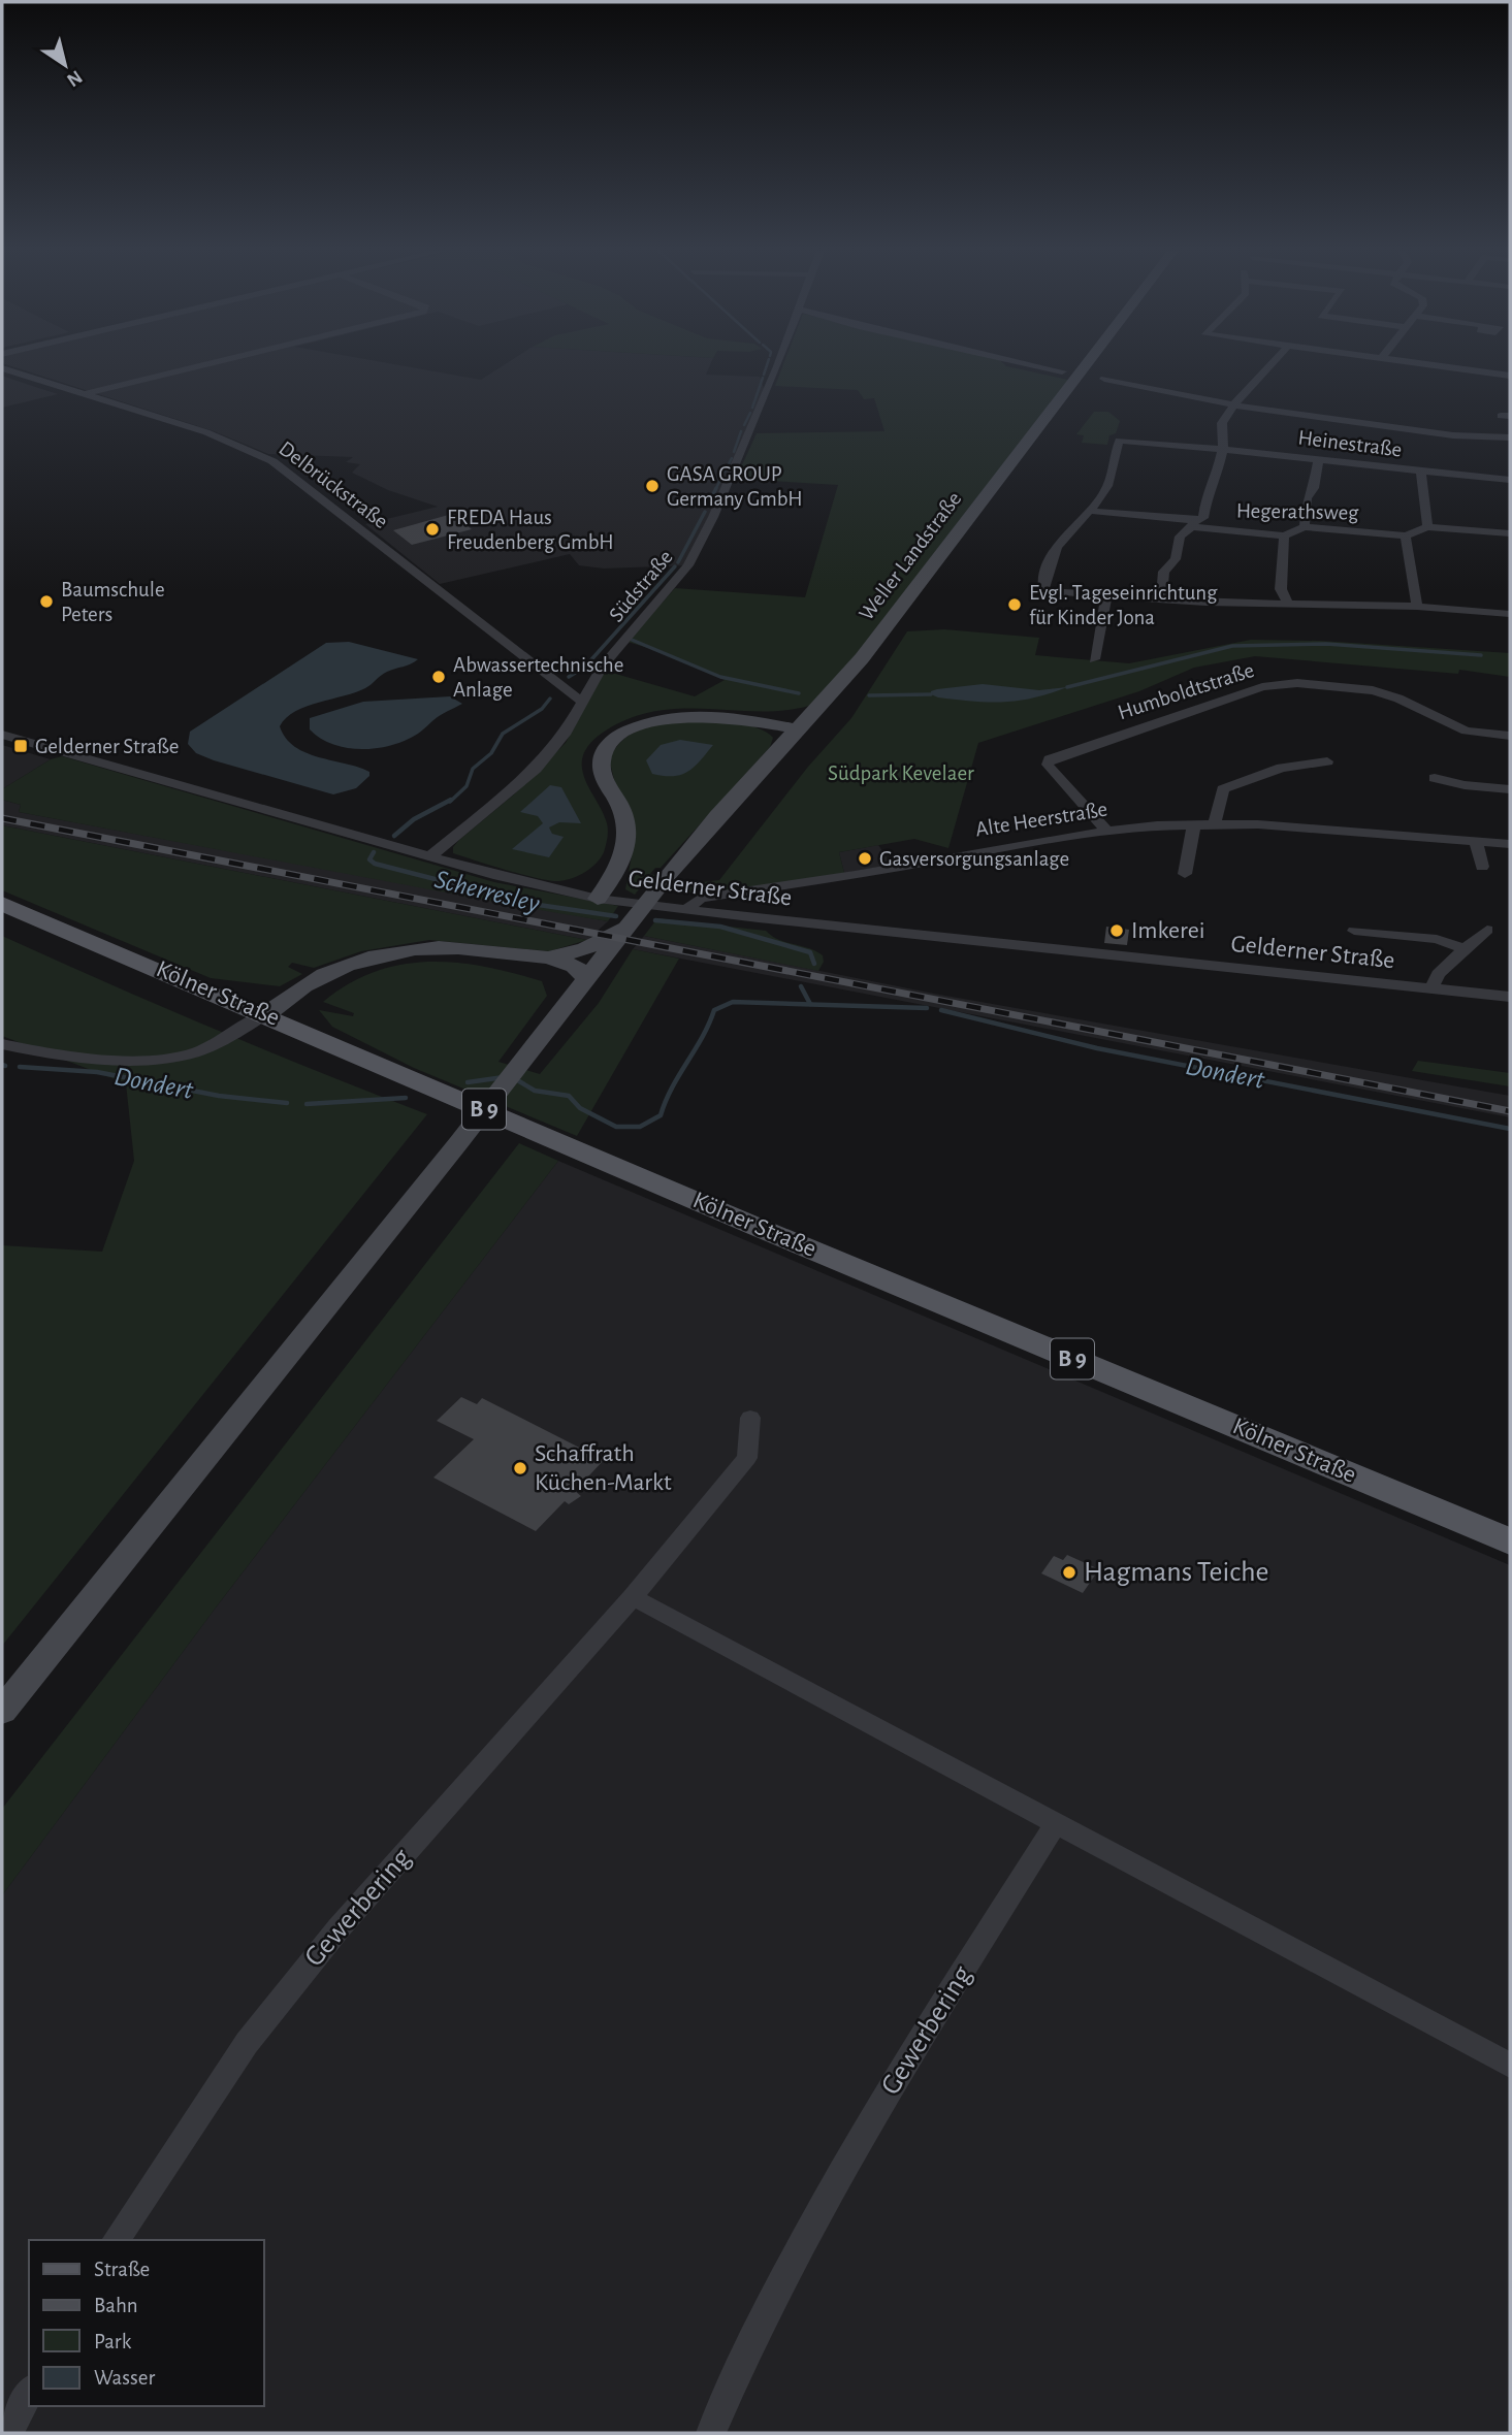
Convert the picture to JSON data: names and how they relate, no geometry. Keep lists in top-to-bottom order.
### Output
{
  "streets": {
    "main road": ["Weller Landstraße", "Kölner Straße", "B 9"],
    "street": [
      "Heinestraße",
      "Delbrückstraße",
      "Hegerathsweg",
      "Südstraße",
      "Humboldtstraße",
      "Alte Heerstraße",
      "Gelderner Straße",
      "Gewerbering"
    ]
  },
  "crossings": [
    ["Heinestraße", "Hegerathsweg"],
    ["Delbrückstraße", "Südstraße"],
    ["Südstraße", "Gelderner Straße"],
    ["Humboldtstraße", "Alte Heerstraße"],
    ["Alte Heerstraße", "Gelderner Straße"]
  ],
  "water": ["Scherresley", "Dondert"],
  "parks": ["Südpark Kevelaer"],
  "places": {
    "other": [
      "GASA GROUP Germany GmbH",
      "FREDA Haus Freudenberg GmbH",
      "Baumschule Peters",
      "Evgl. Tageseinrichtung für Kinder Jona",
      "Abwassertechnische Anlage",
      "Gasversorgungsanlage",
      "Imkerei",
      "Schaffrath Küchen-Markt",
      "Hagmans Teiche"
    ],
    "transit": ["Gelderner Straße"]
  },
  "legend": [
    "Straße",
    "Bahn",
    "Park",
    "Wasser"
  ],
  "north": "bottom right"
}
